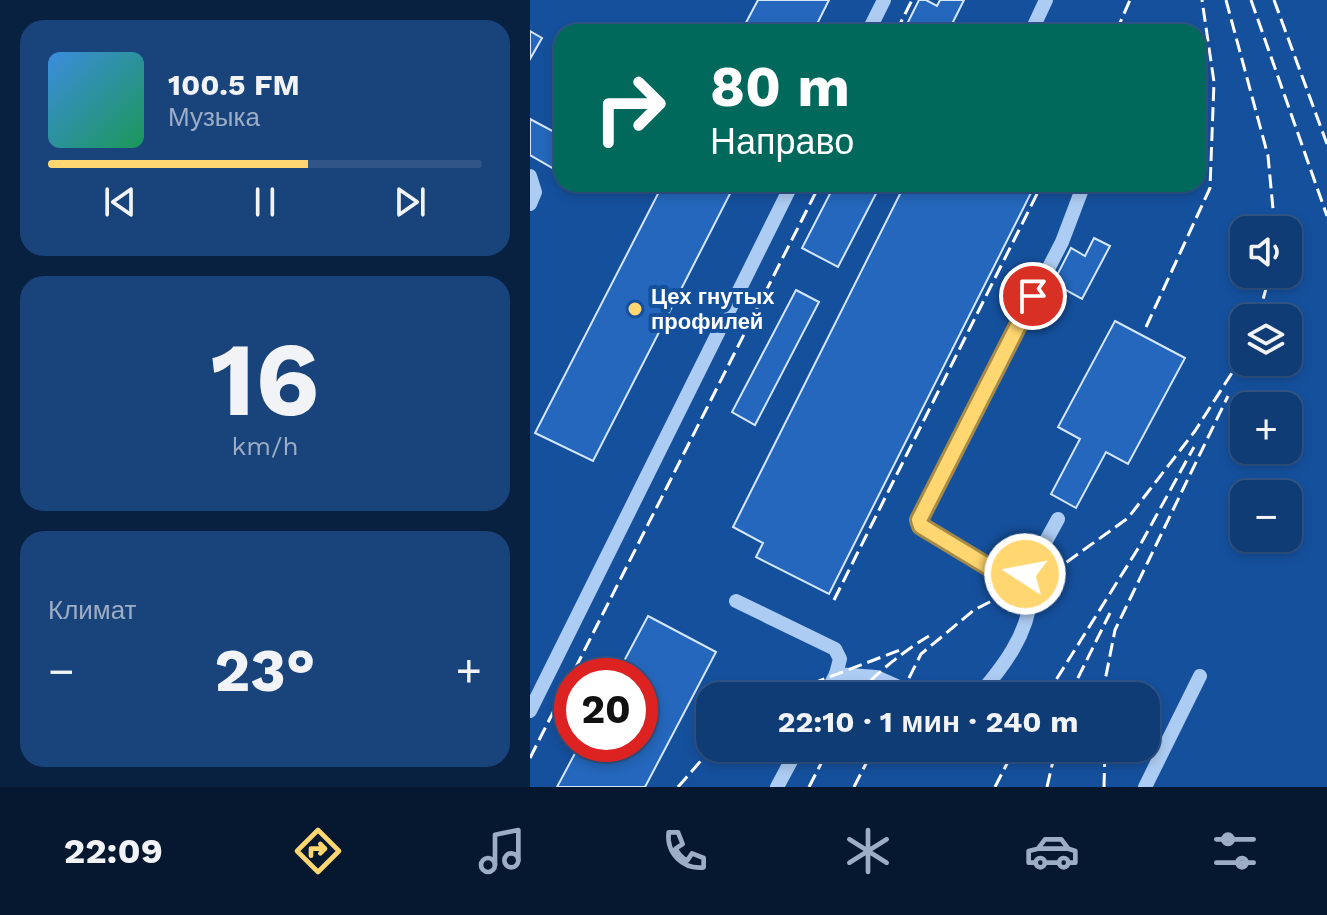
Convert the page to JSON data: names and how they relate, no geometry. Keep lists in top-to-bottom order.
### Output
{
  "places": ["Цех гнутых профилей"],
  "page": {
    "turn": ["80 m", "Направо"],
    "song": ["100.5 FM", "Музыка"],
    "map_buttons": ["+", "−"],
    "tile": [
      ["16", "km/h"],
      "Климат"
    ],
    "heat": ["−", "23°", "+"],
    "limit": "20",
    "trip": "22:10 · 1 мин · 240 m",
    "tabs": "22:09"
  }
}
